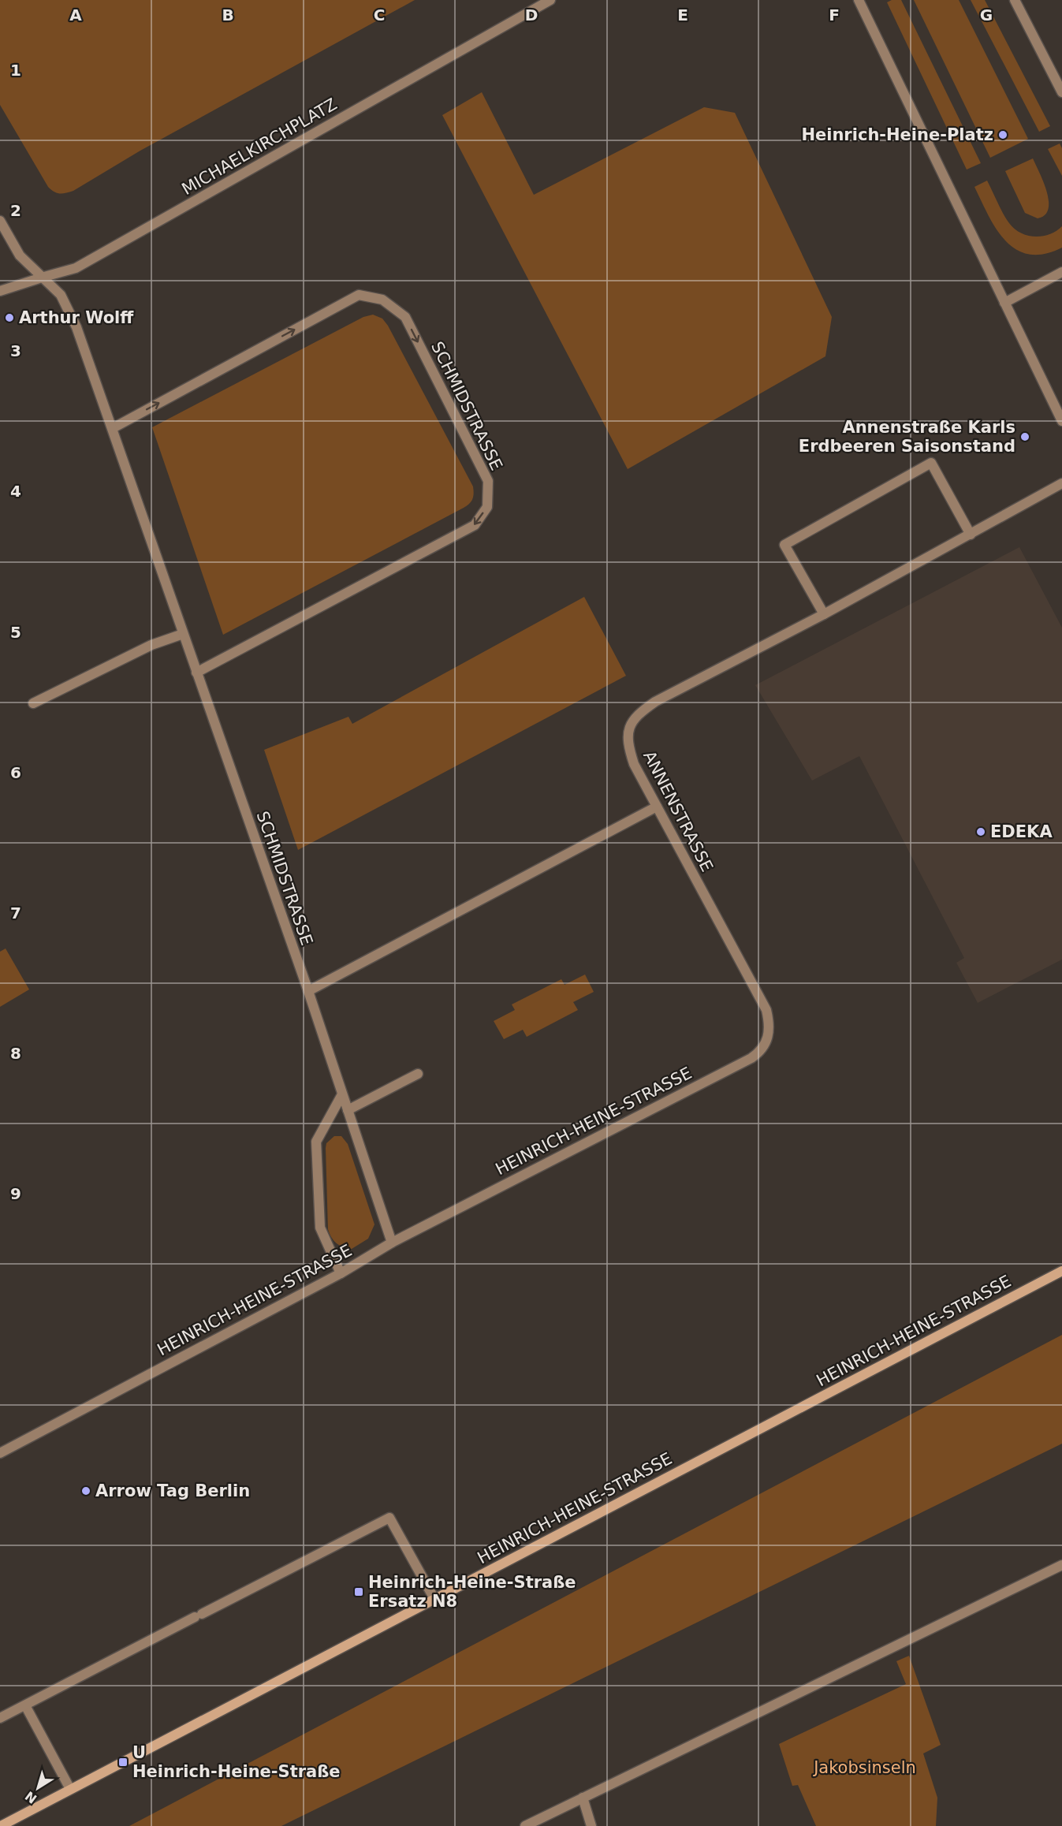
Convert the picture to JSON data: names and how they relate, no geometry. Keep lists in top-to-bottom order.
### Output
{
  "streets": {
    "main road": ["HEINRICH-HEINE-STRASSE"],
    "street": ["MICHAELKIRCHPLATZ", "SCHMIDSTRASSE", "ANNENSTRASSE"]
  },
  "crossings": [
    ["MICHAELKIRCHPLATZ", "SCHMIDSTRASSE"],
    ["SCHMIDSTRASSE", "HEINRICH-HEINE-STRASSE"],
    ["ANNENSTRASSE", "HEINRICH-HEINE-STRASSE"]
  ],
  "parks": ["Jakobsinseln"],
  "places": {
    "other": [
      "Heinrich-Heine-Platz",
      "Arthur Wolff",
      "Annenstraße Karls Erdbeeren Saisonstand",
      "EDEKA",
      "Arrow Tag Berlin"
    ],
    "transit": ["Heinrich-Heine-Straße Ersatz N8", "U Heinrich-Heine-Straße"]
  },
  "north": "bottom left",
  "grid": {
    "columns": [
      "A",
      "B",
      "C",
      "D",
      "E",
      "F",
      "G"
    ],
    "rows": [
      "1",
      "2",
      "3",
      "4",
      "5",
      "6",
      "7",
      "8",
      "9"
    ]
  }
}
